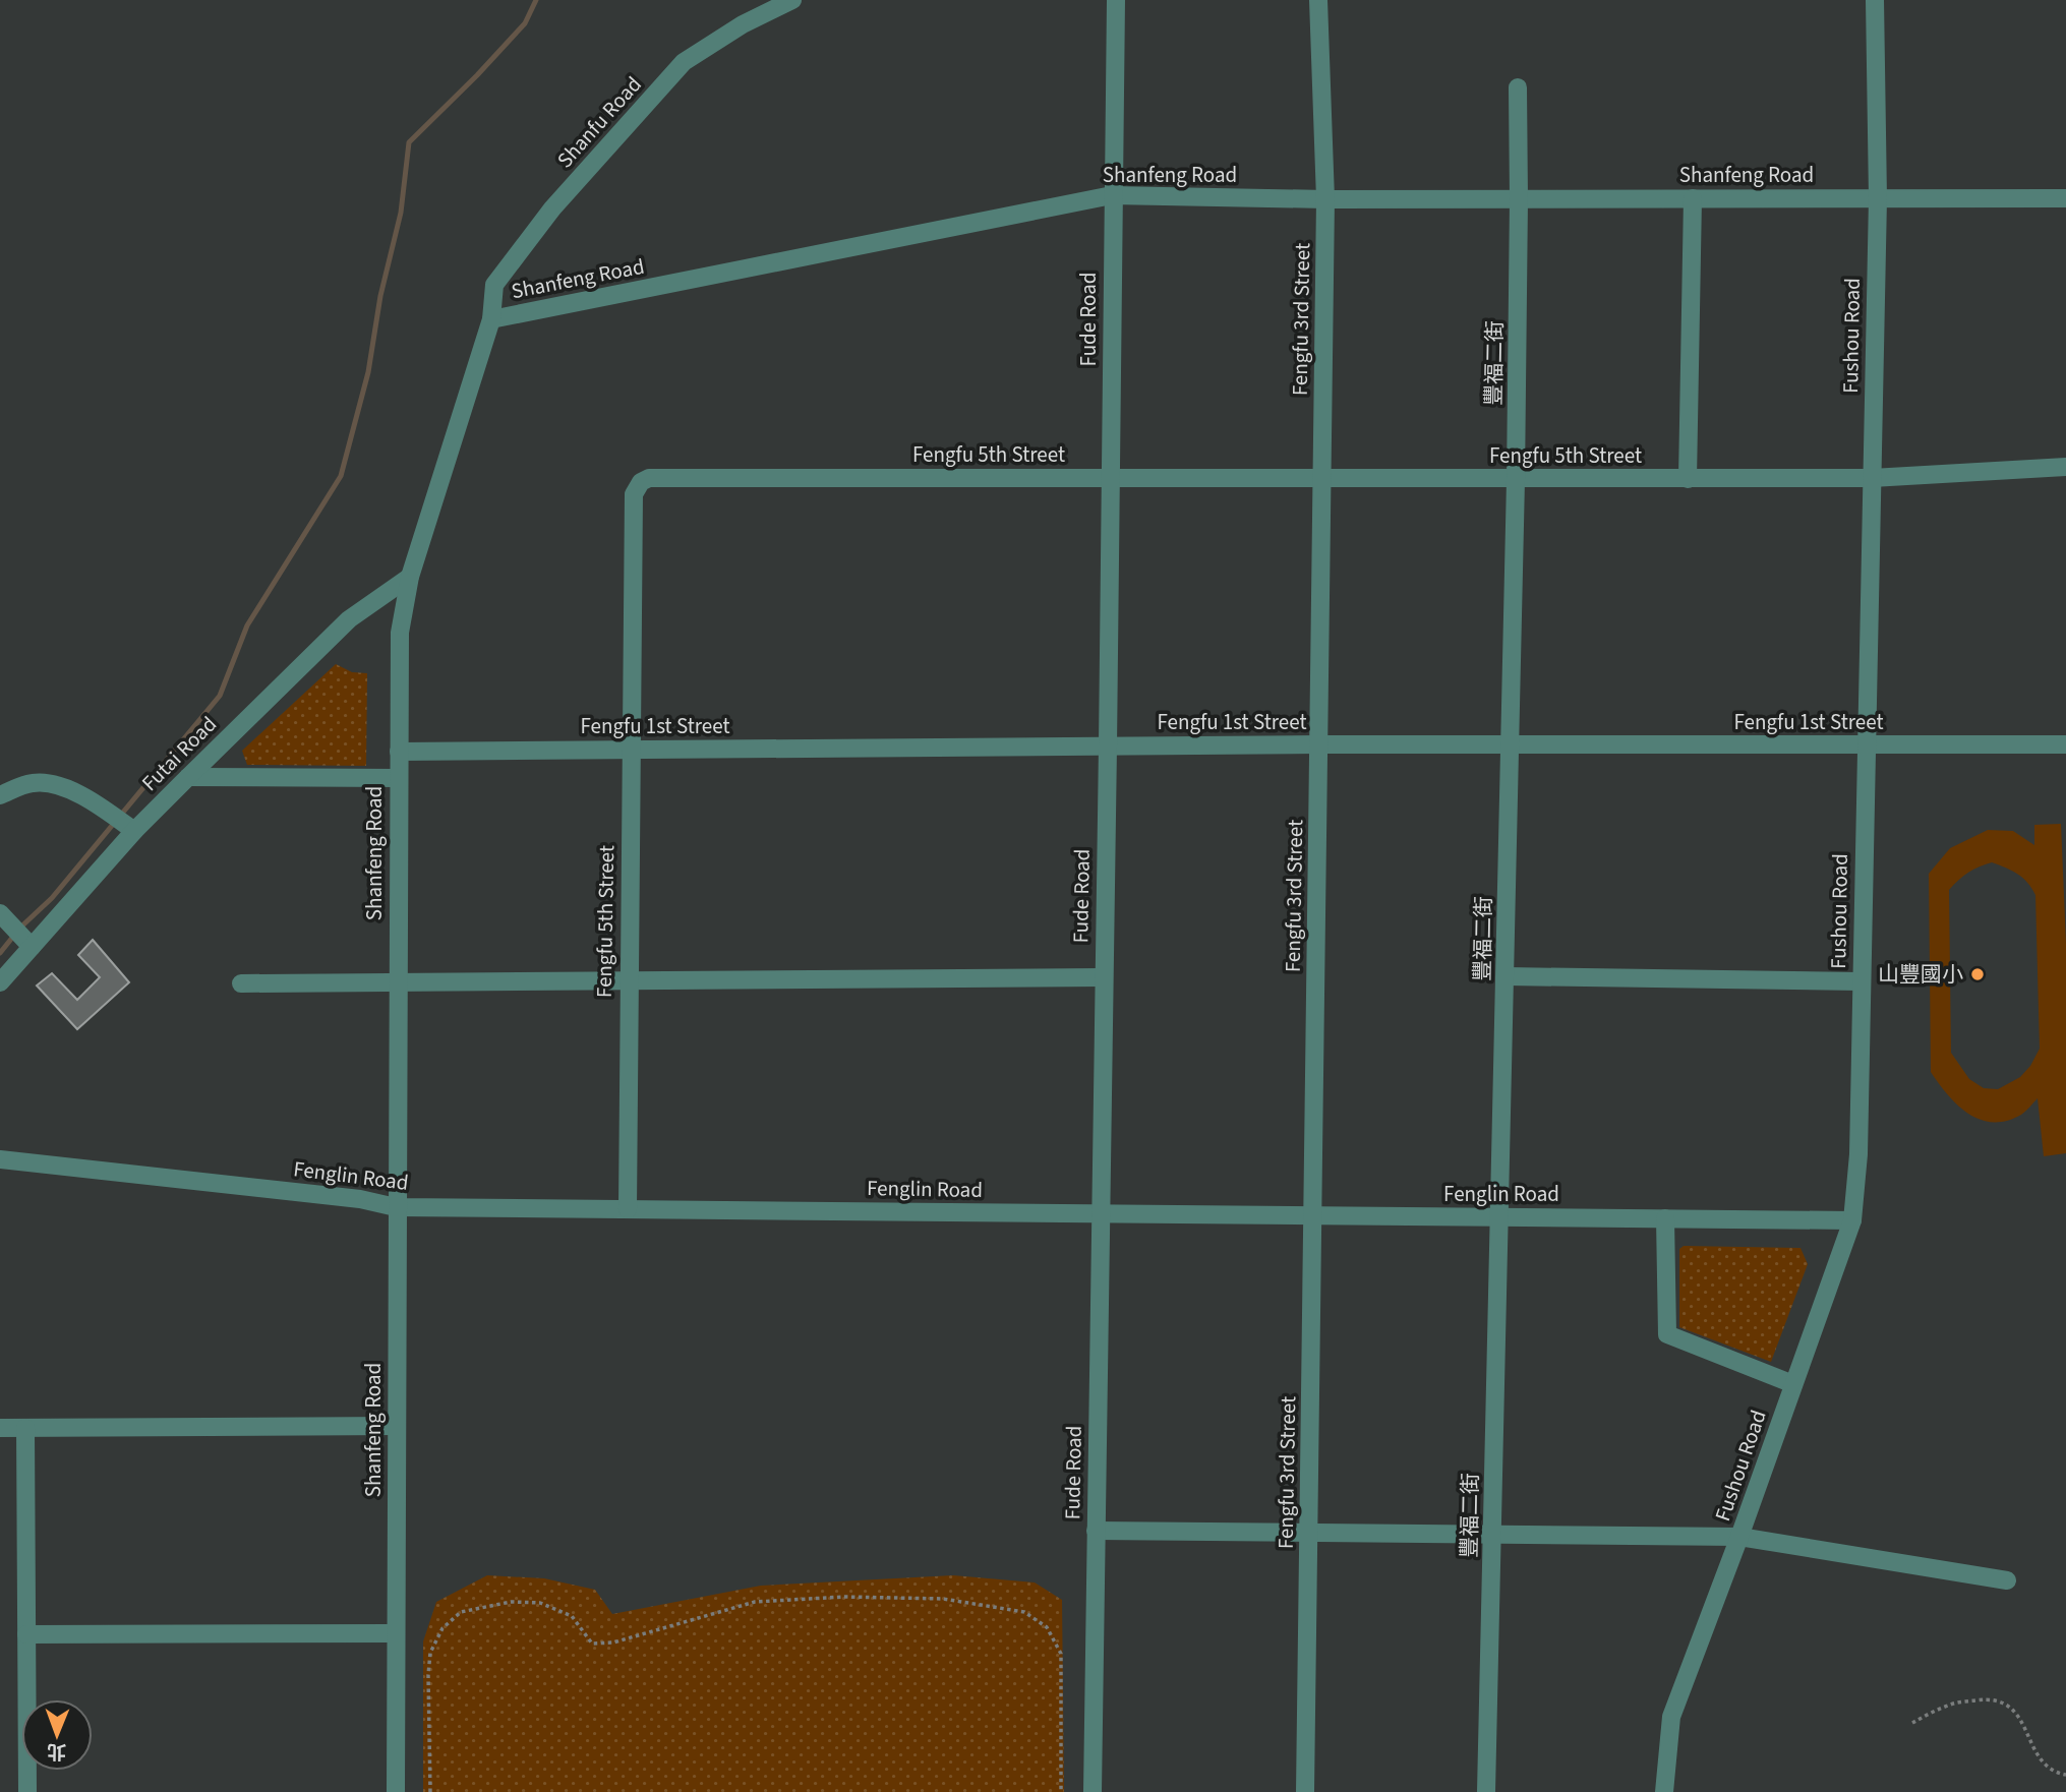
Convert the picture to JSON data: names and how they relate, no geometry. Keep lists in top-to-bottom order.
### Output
{
  "streets": {
    "street": [
      "Shanfu Road",
      "Shanfeng Road",
      "Fude Road",
      "Fengfu 3rd Street",
      "Fushou Road",
      "豐福二街",
      "Fengfu 5th Street",
      "Fengfu 1st Street",
      "Futai Road",
      "Fenglin Road"
    ]
  },
  "crossings": [
    ["Shanfu Road", "Shanfeng Road"],
    ["Shanfeng Road", "Fude Road"],
    ["Shanfeng Road", "Fengfu 3rd Street"],
    ["Shanfeng Road", "Fushou Road"],
    ["Shanfeng Road", "豐福二街"],
    ["Shanfeng Road", "Fengfu 1st Street"],
    ["Shanfeng Road", "Futai Road"],
    ["Shanfeng Road", "Fenglin Road"],
    ["Fude Road", "Fengfu 5th Street"],
    ["Fude Road", "Fengfu 1st Street"],
    ["Fude Road", "Fenglin Road"],
    ["Fengfu 3rd Street", "Fengfu 5th Street"],
    ["Fengfu 3rd Street", "Fengfu 1st Street"],
    ["Fengfu 3rd Street", "Fenglin Road"],
    ["Fushou Road", "Fengfu 5th Street"],
    ["Fushou Road", "Fengfu 1st Street"],
    ["Fushou Road", "Fenglin Road"],
    ["豐福二街", "Fengfu 5th Street"],
    ["豐福二街", "Fengfu 1st Street"],
    ["豐福二街", "Fenglin Road"],
    ["Fengfu 5th Street", "Fengfu 1st Street"],
    ["Fengfu 5th Street", "Fenglin Road"]
  ],
  "places": ["山豐國小"],
  "north": "bottom"
}
